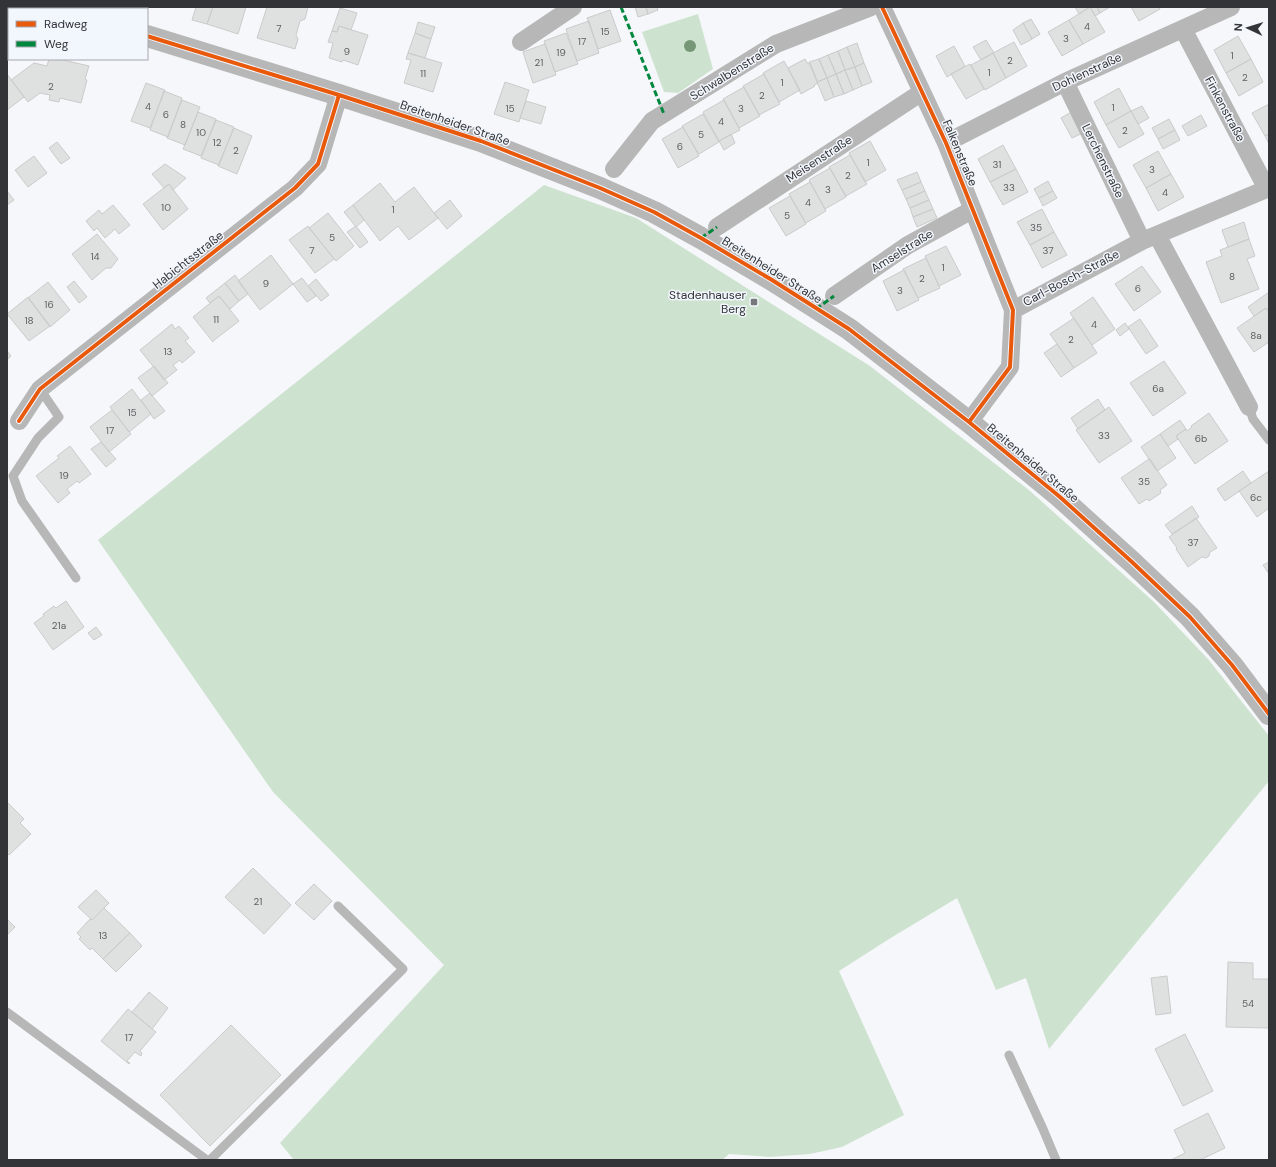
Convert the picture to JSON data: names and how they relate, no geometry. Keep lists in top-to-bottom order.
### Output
{
  "streets": {
    "street": [
      "Schwalbenstraße",
      "Dohlenstraße",
      "Finkenstraße",
      "Breitenheider Straße",
      "Falkenstraße",
      "Meisenstraße",
      "Lerchenstraße",
      "Amselstraße",
      "Habichtsstraße",
      "Carl-Bosch-Straße"
    ]
  },
  "crossings": [
    ["Dohlenstraße", "Finkenstraße"],
    ["Dohlenstraße", "Falkenstraße"],
    ["Dohlenstraße", "Lerchenstraße"],
    ["Finkenstraße", "Carl-Bosch-Straße"],
    ["Breitenheider Straße", "Habichtsstraße"],
    ["Breitenheider Straße", "Carl-Bosch-Straße"],
    ["Falkenstraße", "Meisenstraße"],
    ["Falkenstraße", "Amselstraße"],
    ["Falkenstraße", "Carl-Bosch-Straße"],
    ["Lerchenstraße", "Carl-Bosch-Straße"]
  ],
  "places": {
    "transit": ["Stadenhauser Berg"]
  },
  "house_numbers": [
    "4",
    "7",
    "15",
    "3",
    "17",
    "9",
    "19",
    "1",
    "2",
    "21",
    "1",
    "11",
    "2",
    "1",
    "2",
    "2",
    "4",
    "1",
    "15",
    "3",
    "6",
    "4",
    "8",
    "2",
    "10",
    "5",
    "12",
    "6",
    "2",
    "1",
    "31",
    "3",
    "2",
    "33",
    "3",
    "4",
    "4",
    "10",
    "1",
    "5",
    "35",
    "5",
    "7",
    "37",
    "14",
    "1",
    "8",
    "2",
    "9",
    "6",
    "3",
    "16",
    "11",
    "18",
    "4",
    "8a",
    "2",
    "13",
    "6a",
    "15",
    "17",
    "33",
    "6b",
    "19",
    "35",
    "6c",
    "37",
    "21a",
    "21",
    "13",
    "54",
    "17"
  ],
  "legend": ["Radweg", "Weg"],
  "north": "left"
}
